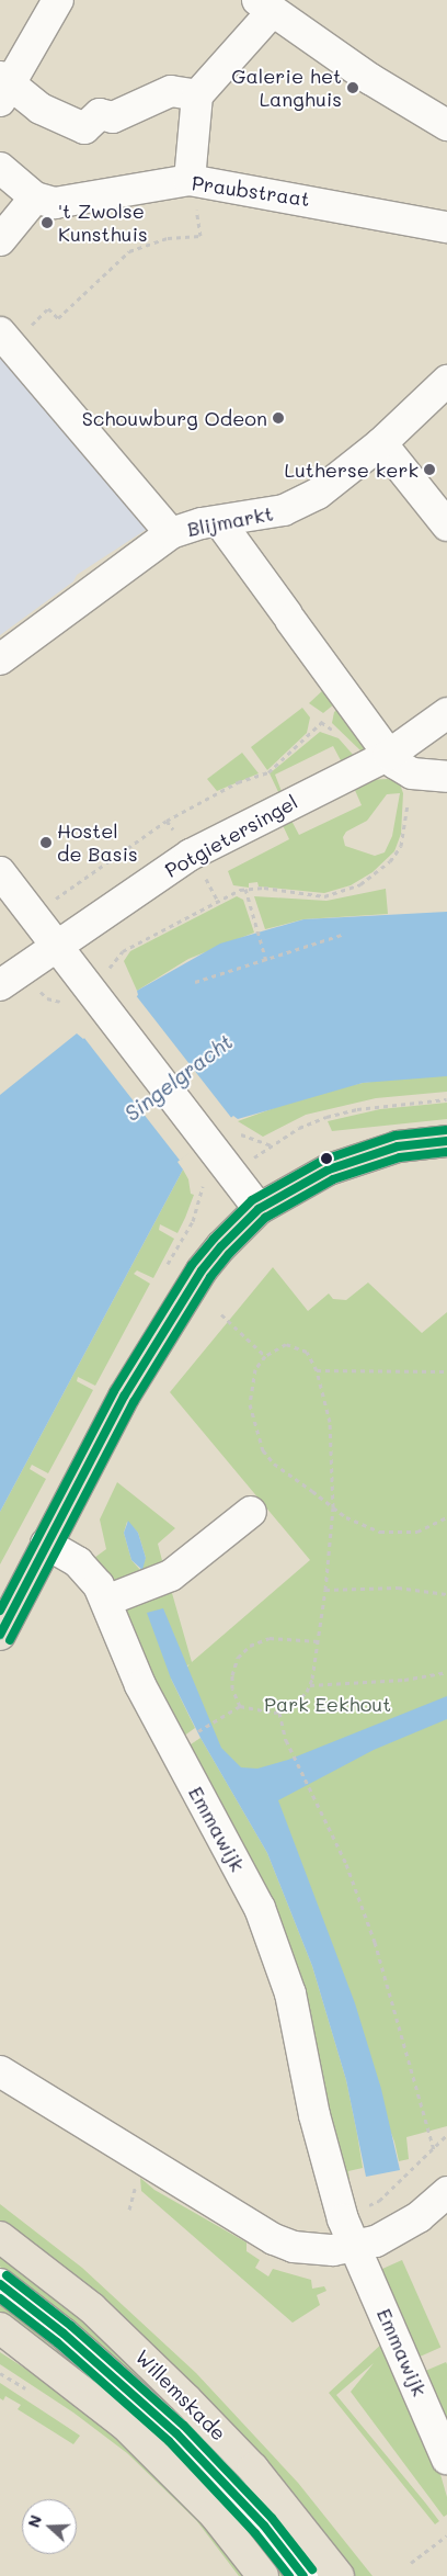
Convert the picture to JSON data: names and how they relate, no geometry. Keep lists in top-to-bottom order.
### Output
{
  "streets": {
    "main road": ["Willemskade"],
    "street": [
      "Praubstraat",
      "Blijmarkt",
      "Potgietersingel",
      "Emmawijk"
    ]
  },
  "water": ["Singelgracht"],
  "parks": ["Park Eekhout"],
  "places": [
    "Galerie het Langhuis",
    "'t Zwolse Kunsthuis",
    "Schouwburg Odeon",
    "Lutherse kerk",
    "Hostel de Basis"
  ],
  "north": "left"
}
